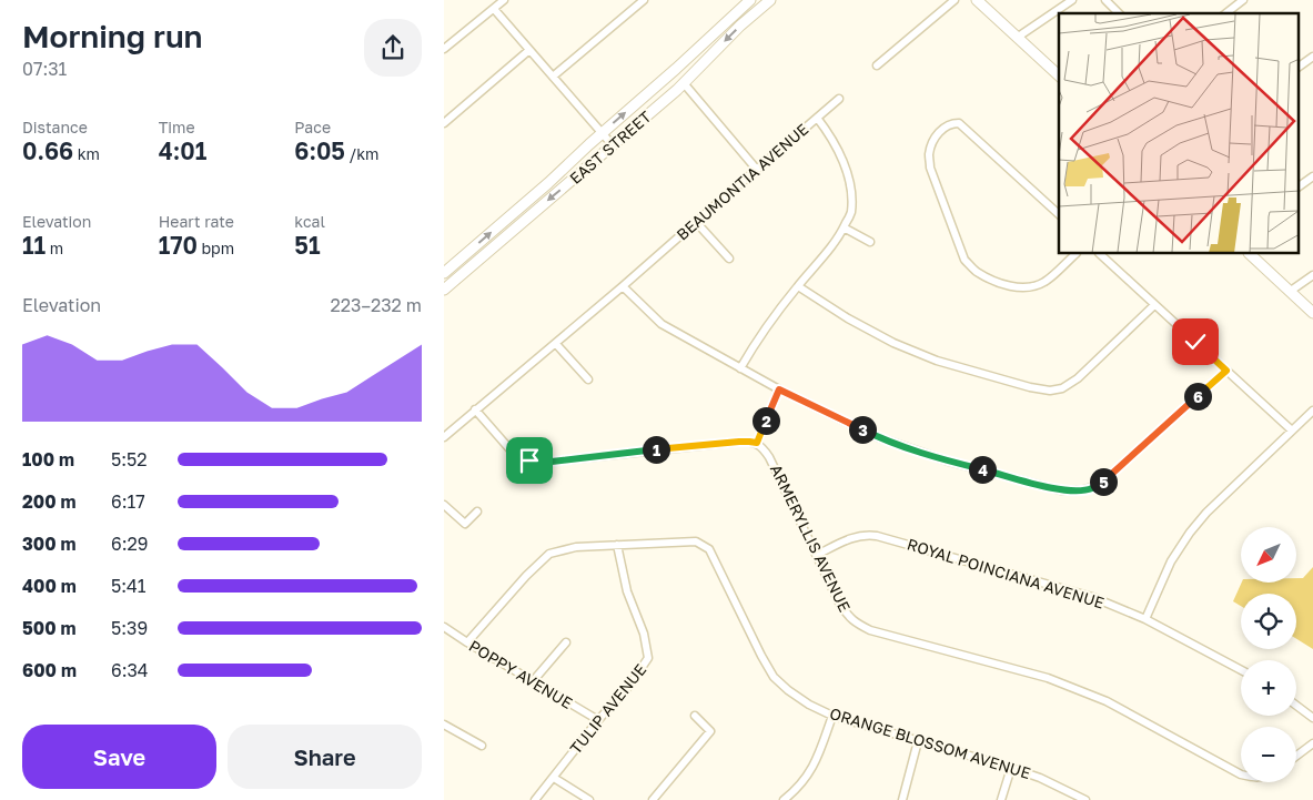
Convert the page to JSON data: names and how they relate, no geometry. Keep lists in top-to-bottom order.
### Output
{
  "streets": {
    "main road": ["EAST STREET"],
    "street": [
      "BEAUMONTIA AVENUE",
      "ARMERYLLIS AVENUE",
      "ROYAL POINCIANA AVENUE",
      "POPPY AVENUE",
      "TULIP AVENUE",
      "ORANGE BLOSSOM AVENUE"
    ]
  },
  "crossings": [
    ["ARMERYLLIS AVENUE", "ROYAL POINCIANA AVENUE"],
    ["POPPY AVENUE", "TULIP AVENUE"],
    ["POPPY AVENUE", "ORANGE BLOSSOM AVENUE"],
    ["TULIP AVENUE", "ORANGE BLOSSOM AVENUE"]
  ],
  "north": "bottom left",
  "page": {
    "heading": ["Morning run", "07:31"],
    "stats": [
      ["Distance", "0.66 km"],
      ["Time", "4:01"],
      ["Pace", "6:05 /km"],
      ["Elevation", "11 m"],
      ["Heart rate", "170 bpm"],
      ["kcal", "51"]
    ],
    "chart": ["Elevation", "223–232 m"],
    "pins": [
      "6",
      "2",
      "3",
      "1",
      "4",
      "5"
    ],
    "list": [
      {
        "name": "100 m",
        "note": "5:52"
      },
      {
        "name": "200 m",
        "note": "6:17"
      },
      {
        "name": "300 m",
        "note": "6:29"
      },
      {
        "name": "400 m",
        "note": "5:41"
      },
      {
        "name": "500 m",
        "note": "5:39"
      },
      {
        "name": "600 m",
        "note": "6:34"
      }
    ],
    "map_buttons": ["+", "−"],
    "buttons": ["Save", "Share"]
  }
}
